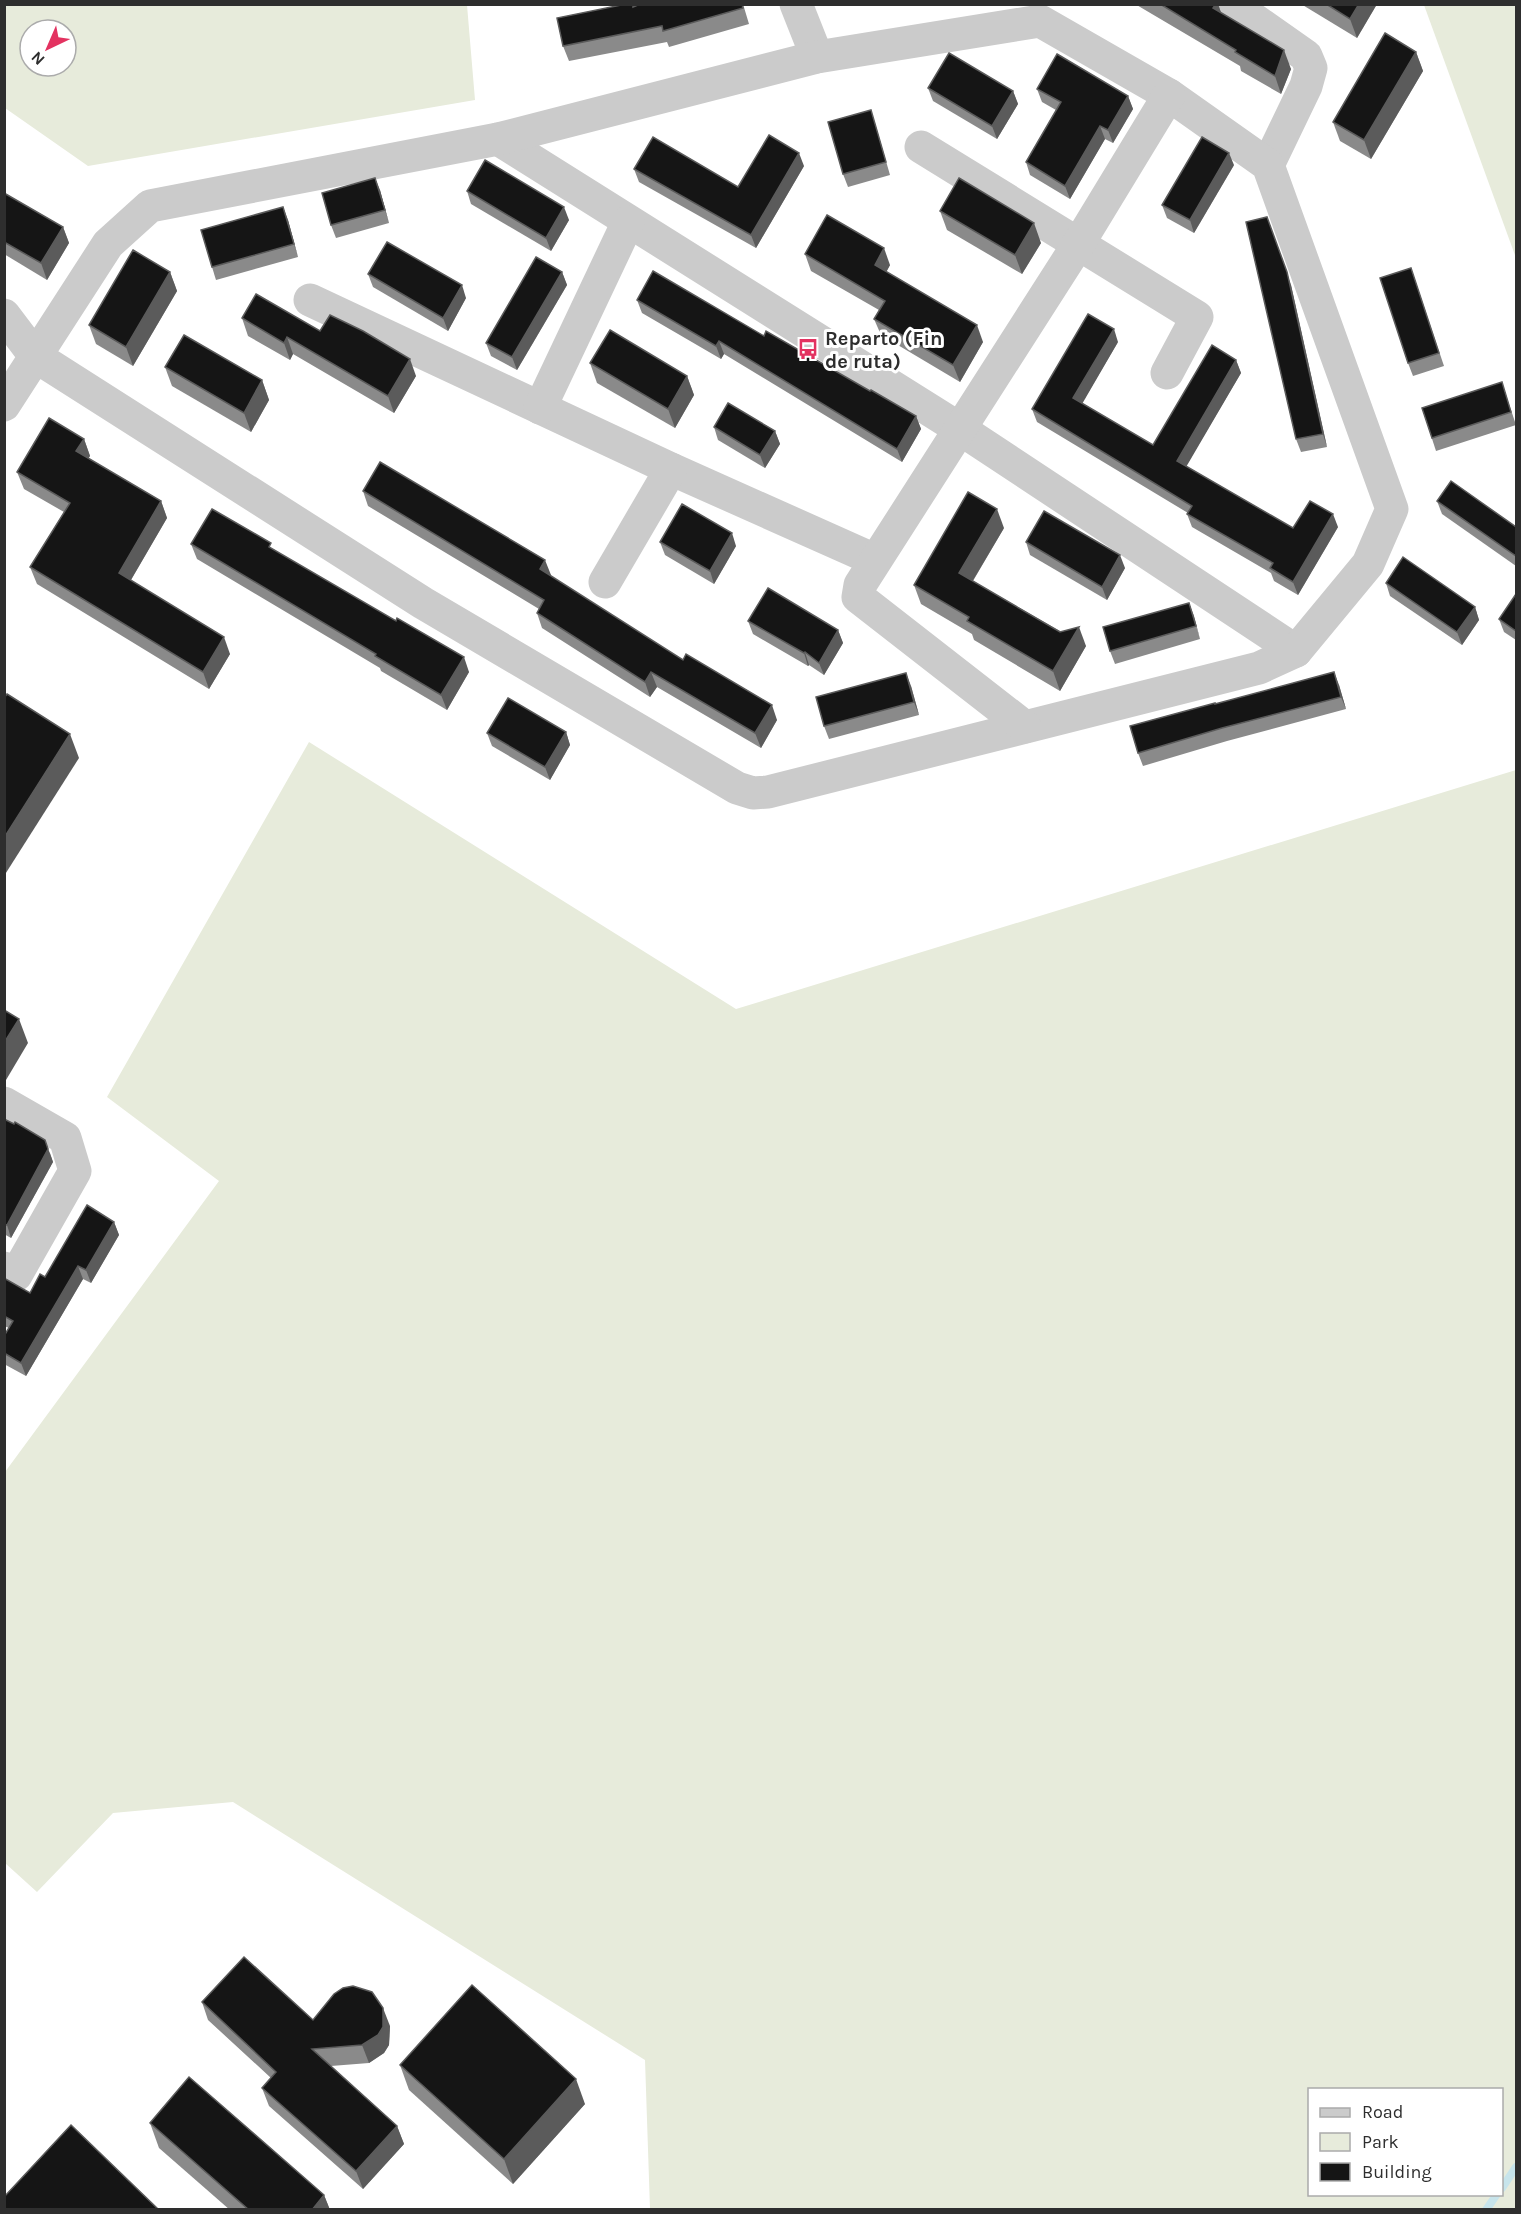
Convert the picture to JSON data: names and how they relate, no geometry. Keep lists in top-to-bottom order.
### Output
{
  "places": {
    "bus stop": ["Reparto (Fin de ruta)"]
  },
  "legend": ["Road", "Park", "Building"],
  "north": "bottom left"
}
